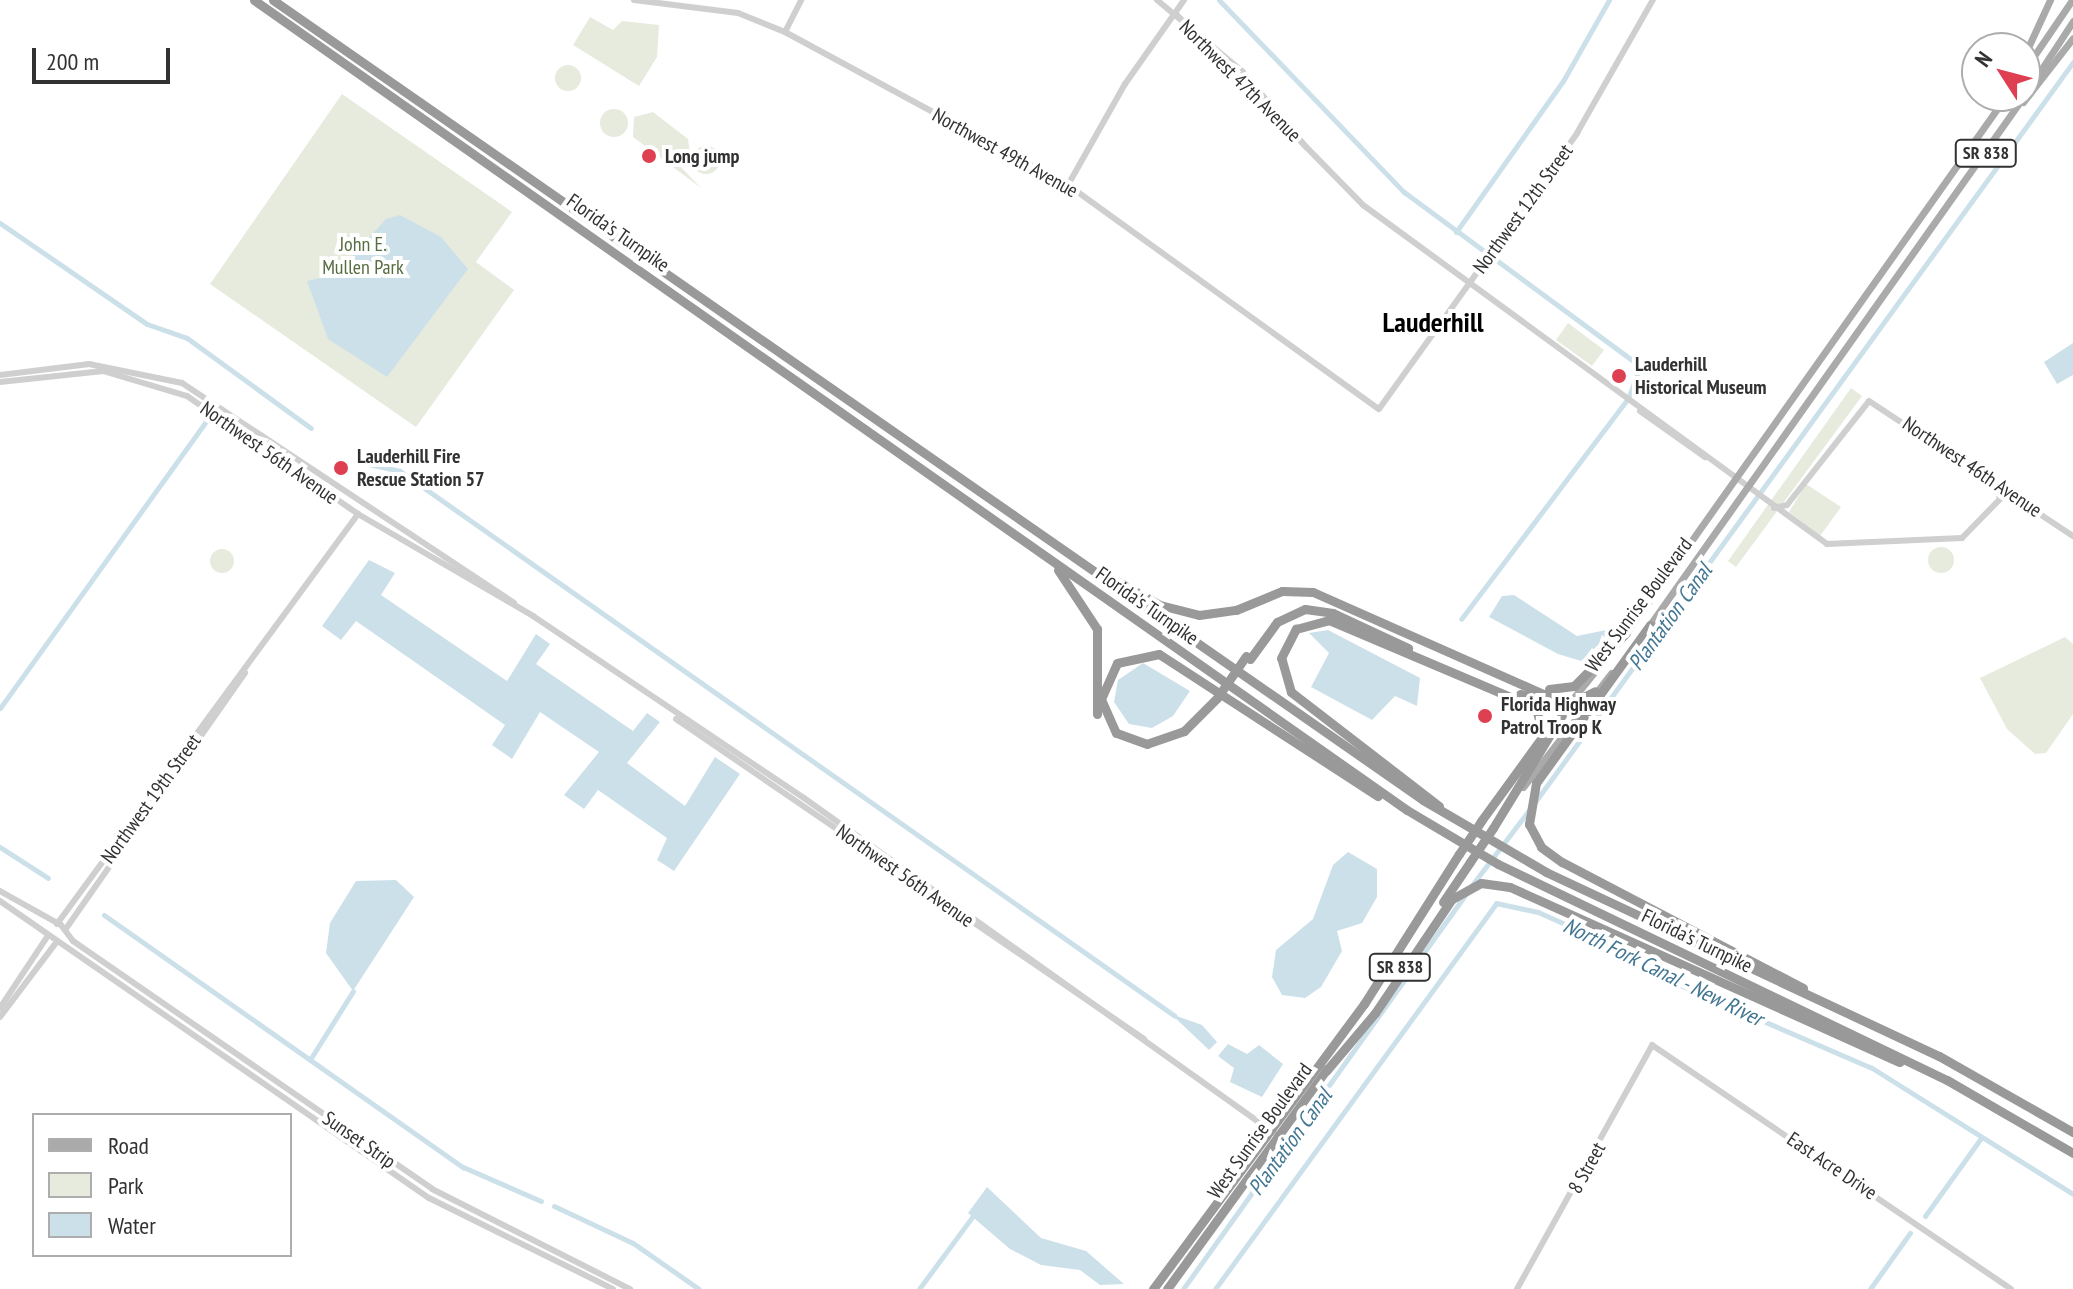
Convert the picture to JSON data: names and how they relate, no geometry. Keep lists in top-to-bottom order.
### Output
{
  "streets": {
    "highway": ["SR 838", "Florida's Turnpike", "West Sunrise Boulevard"],
    "street": [
      "Northwest 47th Avenue",
      "Northwest 49th Avenue",
      "Northwest 12th Street",
      "Northwest 56th Avenue",
      "Northwest 46th Avenue",
      "Northwest 19th Street",
      "Sunset Strip",
      "East Acre Drive",
      "8 Street"
    ]
  },
  "crossings": [
    ["Northwest 47th Avenue", "Northwest 12th Street"],
    ["Northwest 47th Avenue", "West Sunrise Boulevard"],
    ["Northwest 49th Avenue", "Northwest 12th Street"],
    ["Northwest 56th Avenue", "West Sunrise Boulevard"],
    ["Northwest 56th Avenue", "Northwest 19th Street"],
    ["Northwest 19th Street", "Sunset Strip"],
    ["East Acre Drive", "8 Street"]
  ],
  "districts": ["Lauderhill"],
  "water": ["Plantation Canal", "North Fork Canal - New River"],
  "parks": ["John E. Mullen Park"],
  "places": [
    "Long jump",
    "Lauderhill Historical Museum",
    "Lauderhill Fire Rescue Station 57",
    "Florida Highway Patrol Troop K"
  ],
  "legend": ["Road", "Park", "Water"],
  "scale_bar": "200 m",
  "north": "top left"
}
